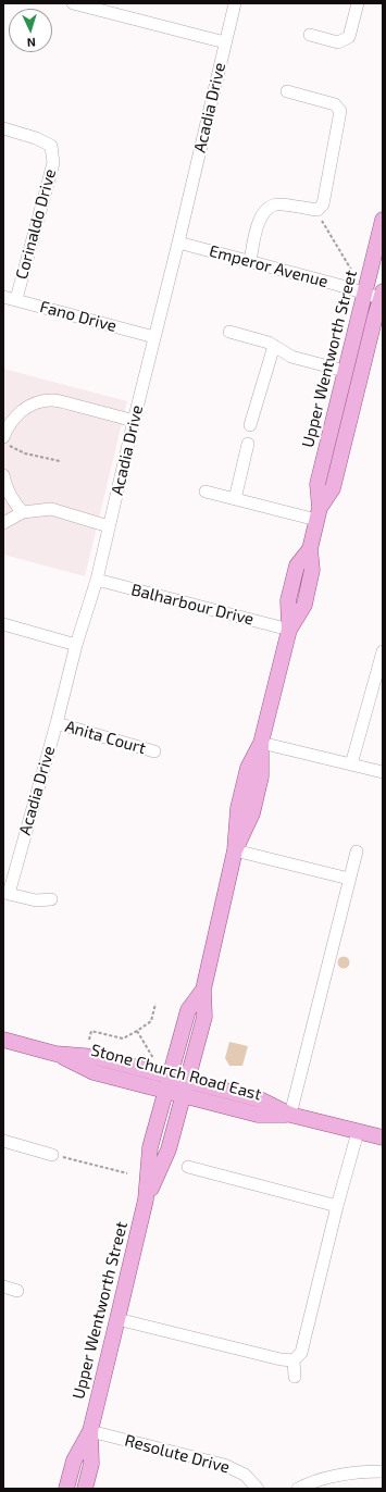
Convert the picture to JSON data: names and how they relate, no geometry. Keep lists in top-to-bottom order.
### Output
{
  "streets": {
    "main road": ["Upper Wentworth Street", "Stone Church Road East"],
    "street": [
      "Acadia Drive",
      "Corinaldo Drive",
      "Emperor Avenue",
      "Fano Drive",
      "Balharbour Drive",
      "Anita Court",
      "Resolute Drive"
    ]
  },
  "crossings": [
    ["Acadia Drive", "Emperor Avenue"],
    ["Acadia Drive", "Fano Drive"],
    ["Acadia Drive", "Balharbour Drive"],
    ["Acadia Drive", "Anita Court"],
    ["Corinaldo Drive", "Fano Drive"],
    ["Emperor Avenue", "Upper Wentworth Street"],
    ["Upper Wentworth Street", "Balharbour Drive"],
    ["Upper Wentworth Street", "Stone Church Road East"],
    ["Upper Wentworth Street", "Resolute Drive"]
  ],
  "north": "bottom"
}
